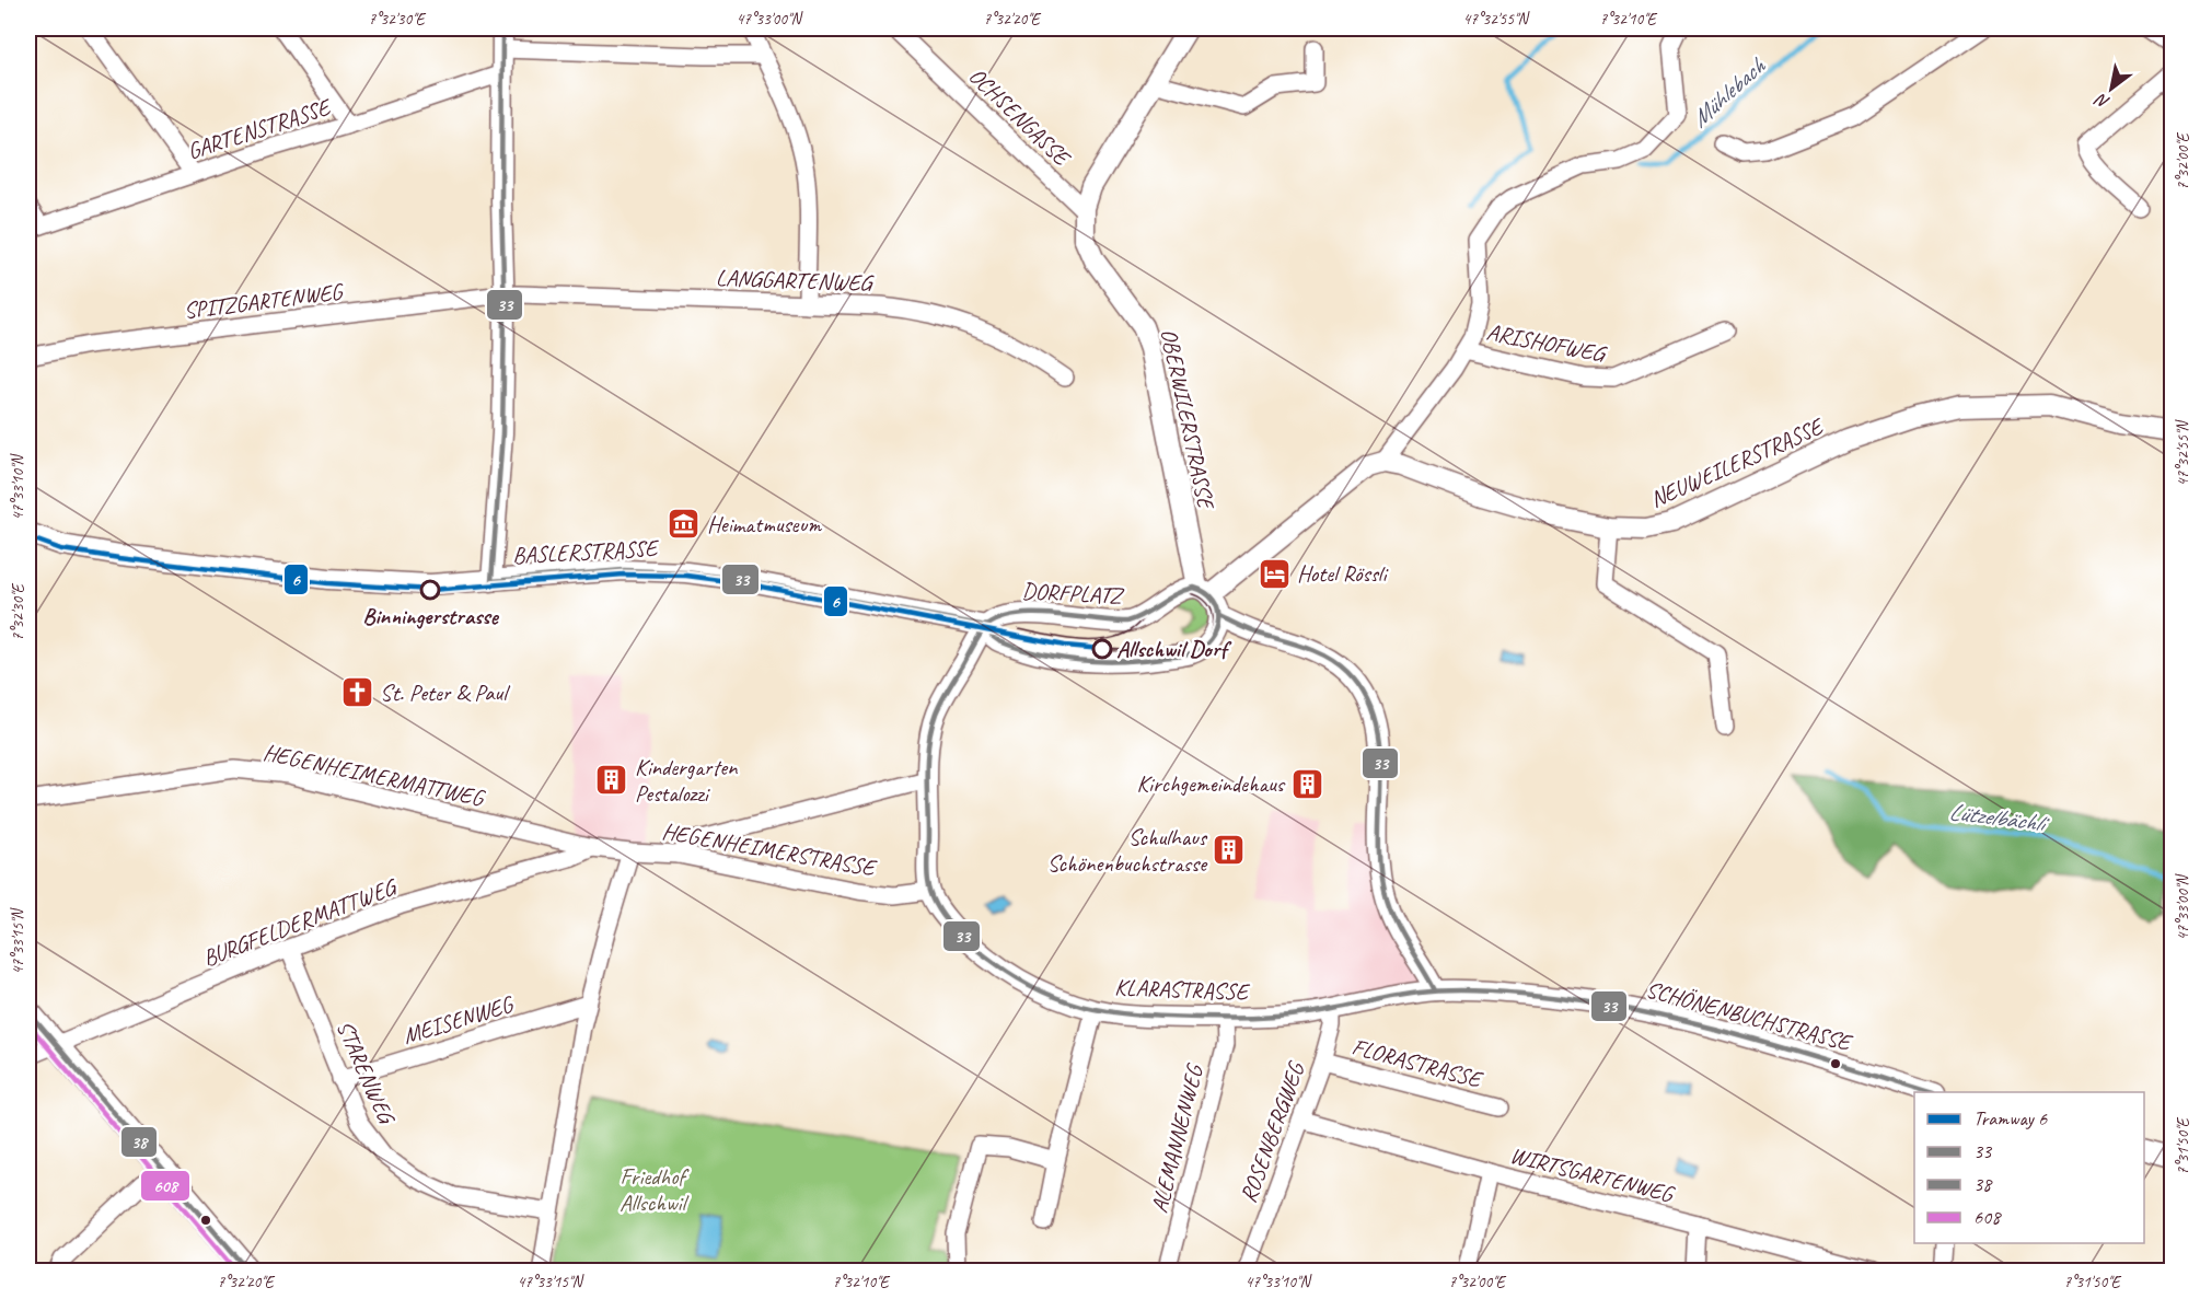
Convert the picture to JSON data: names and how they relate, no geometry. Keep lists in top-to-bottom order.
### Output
{
  "streets": {
    "street": [
      "OCHSENGASSE",
      "GARTENSTRASSE",
      "LANGGARTENWEG",
      "SPITZGARTENWEG",
      "ARISHOFWEG",
      "OBERWILERSTRASSE",
      "NEUWEILERSTRASSE",
      "BASLERSTRASSE",
      "DORFPLATZ",
      "HEGENHEIMERMATTWEG",
      "HEGENHEIMERSTRASSE",
      "BURGFELDERMATTWEG",
      "KLARASTRASSE",
      "SCHÖNENBUCHSTRASSE",
      "MEISENWEG",
      "FLORASTRASSE",
      "STARENWEG",
      "ROSENBERGWEG",
      "ALEMANNENWEG",
      "WIRTSGARTENWEG"
    ]
  },
  "crossings": [
    ["OCHSENGASSE", "OBERWILERSTRASSE"],
    ["LANGGARTENWEG", "SPITZGARTENWEG"],
    ["OBERWILERSTRASSE", "DORFPLATZ"],
    ["BASLERSTRASSE", "DORFPLATZ"],
    ["HEGENHEIMERMATTWEG", "HEGENHEIMERSTRASSE"],
    ["HEGENHEIMERMATTWEG", "BURGFELDERMATTWEG"],
    ["HEGENHEIMERSTRASSE", "KLARASTRASSE"],
    ["HEGENHEIMERSTRASSE", "MEISENWEG"],
    ["HEGENHEIMERSTRASSE", "STARENWEG"],
    ["BURGFELDERMATTWEG", "STARENWEG"],
    ["KLARASTRASSE", "SCHÖNENBUCHSTRASSE"],
    ["KLARASTRASSE", "ROSENBERGWEG"],
    ["KLARASTRASSE", "ALEMANNENWEG"],
    ["MEISENWEG", "STARENWEG"],
    ["FLORASTRASSE", "ROSENBERGWEG"],
    ["ROSENBERGWEG", "WIRTSGARTENWEG"]
  ],
  "water": ["Mühlebach", "Lützelbächli"],
  "parks": ["Friedhof Allschwil"],
  "places": {
    "museum": ["Heimatmuseum"],
    "hotel": ["Hotel Rössli"],
    "other": ["Binningerstrasse", "Allschwil Dorf"],
    "church": ["St. Peter & Paul"],
    "building": ["Kindergarten Pestalozzi", "Kirchgemeindehaus", "Schulhaus Schönenbuchstrasse"]
  },
  "lines": [
    "transit line 33",
    "tram line 6",
    "transit line 38",
    "transit line 608"
  ],
  "legend": [
    "Tramway 6",
    "33",
    "38",
    "608"
  ],
  "north": "bottom left",
  "coordinates": [
    "7°32'30\"E",
    "47°33'00\"N",
    "7°32'20\"E",
    "47°32'55\"N",
    "7°32'10\"E",
    "7°32'00\"E",
    "47°33'10\"N",
    "47°33'15\"N",
    "7°31'50\"E"
  ]
}
